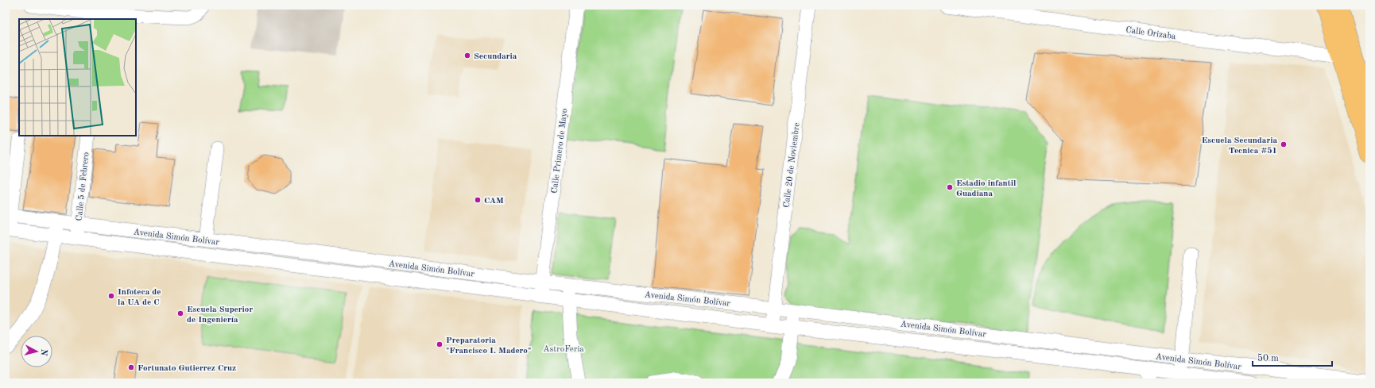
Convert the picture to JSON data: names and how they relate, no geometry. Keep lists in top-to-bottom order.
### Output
{
  "streets": {
    "street": [
      "Calle Orizaba",
      "Calle Primero de Mayo",
      "Calle 20 de Noviembre",
      "Calle 5 de Febrero",
      "Avenida Simón Bolívar"
    ]
  },
  "crossings": [
    ["Calle Primero de Mayo", "Avenida Simón Bolívar"],
    ["Calle 20 de Noviembre", "Avenida Simón Bolívar"],
    ["Calle 5 de Febrero", "Avenida Simón Bolívar"]
  ],
  "parks": ["AstroFeria"],
  "places": [
    "Secundaria",
    "Escuela Secundaria Tecnica #51",
    "Estadio infantil Guadiana",
    "CAM",
    "Infoteca de la UA de C",
    "Escuela Superior de Ingeniería",
    "Preparatoria \"Francisco I. Madero\"",
    "Fortunato Gutierrez Cruz"
  ],
  "scale_bar": "50 m",
  "north": "right"
}
